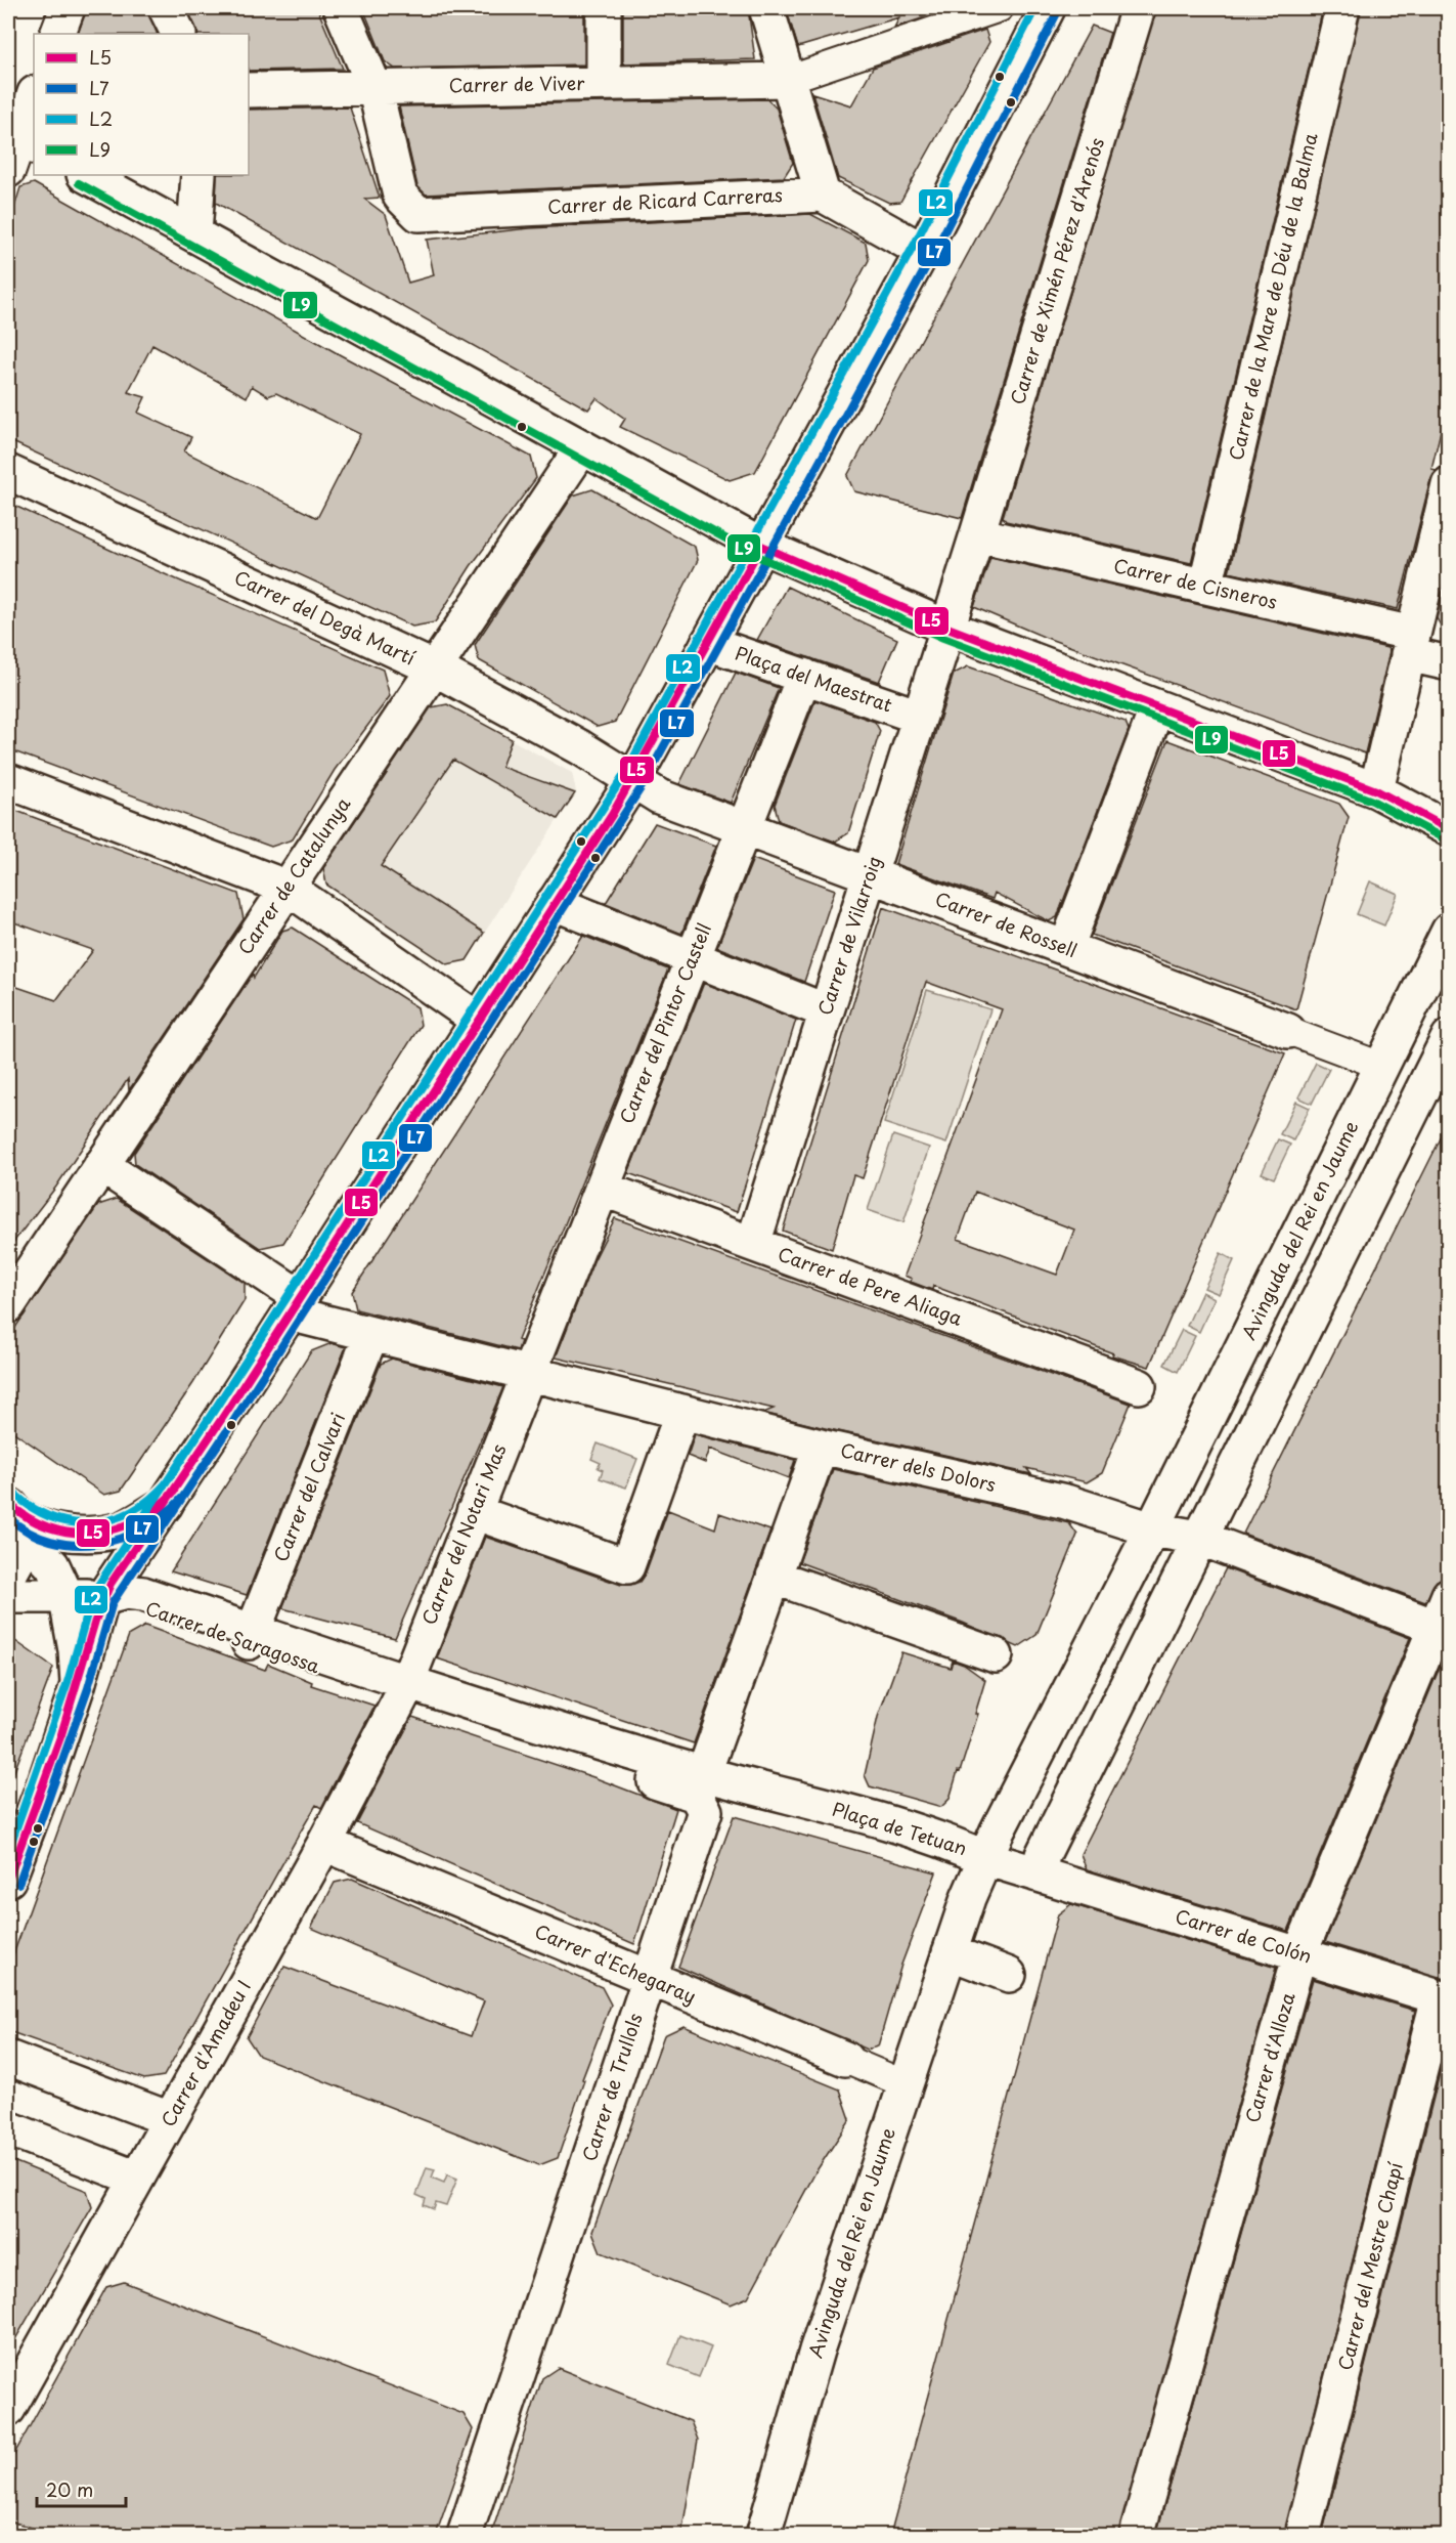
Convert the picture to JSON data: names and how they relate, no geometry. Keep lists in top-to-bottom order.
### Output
{
  "streets": {
    "street": [
      "Carrer de Viver",
      "Carrer de Ricard Carreras",
      "Carrer de Ximén Pérez d'Arenós",
      "Carrer de la Mare de Déu de la Balma",
      "Carrer de Cisneros",
      "Carrer del Degà Martí",
      "Plaça del Maestrat",
      "Carrer de Catalunya",
      "Carrer de Rossell",
      "Carrer de Vilarroig",
      "Carrer del Pintor Castell",
      "Avinguda del Rei en Jaume",
      "Carrer de Pere Aliaga",
      "Carrer dels Dolors",
      "Carrer del Calvari",
      "Carrer del Notari Mas",
      "Carrer de Saragossa",
      "Plaça de Tetuan",
      "Carrer de Colón",
      "Carrer d'Echegaray",
      "Carrer d'Amadeu I",
      "Carrer d'Alloza",
      "Carrer de Trullols",
      "Carrer del Mestre Chapí"
    ]
  },
  "crossings": [
    ["Carrer de Viver", "Carrer de Ricard Carreras"],
    ["Carrer de Ximén Pérez d'Arenós", "Carrer de Cisneros"],
    ["Carrer de la Mare de Déu de la Balma", "Carrer de Cisneros"],
    ["Carrer del Degà Martí", "Carrer de Catalunya"],
    ["Carrer del Degà Martí", "Carrer de Rossell"],
    ["Plaça del Maestrat", "Carrer de Vilarroig"],
    ["Plaça del Maestrat", "Carrer del Pintor Castell"],
    ["Carrer de Catalunya", "Carrer dels Dolors"],
    ["Carrer de Rossell", "Carrer de Vilarroig"],
    ["Carrer de Rossell", "Carrer del Pintor Castell"],
    ["Carrer de Rossell", "Avinguda del Rei en Jaume"],
    ["Carrer de Vilarroig", "Carrer de Pere Aliaga"],
    ["Carrer del Pintor Castell", "Carrer de Pere Aliaga"],
    ["Carrer del Pintor Castell", "Carrer dels Dolors"],
    ["Carrer del Pintor Castell", "Carrer del Notari Mas"],
    ["Avinguda del Rei en Jaume", "Carrer dels Dolors"],
    ["Avinguda del Rei en Jaume", "Plaça de Tetuan"],
    ["Avinguda del Rei en Jaume", "Carrer d'Echegaray"],
    ["Carrer dels Dolors", "Carrer del Calvari"],
    ["Carrer dels Dolors", "Carrer del Notari Mas"],
    ["Carrer del Calvari", "Carrer de Saragossa"],
    ["Carrer del Notari Mas", "Carrer de Saragossa"],
    ["Carrer del Notari Mas", "Carrer d'Amadeu I"],
    ["Carrer de Saragossa", "Plaça de Tetuan"],
    ["Carrer de Saragossa", "Carrer d'Amadeu I"],
    ["Carrer de Saragossa", "Carrer de Trullols"],
    ["Plaça de Tetuan", "Carrer de Colón"],
    ["Plaça de Tetuan", "Carrer de Trullols"],
    ["Carrer de Colón", "Carrer d'Alloza"],
    ["Carrer de Colón", "Carrer del Mestre Chapí"],
    ["Carrer d'Echegaray", "Carrer d'Amadeu I"],
    ["Carrer d'Echegaray", "Carrer de Trullols"]
  ],
  "lines": [
    "transit line L2",
    "transit line L7",
    "transit line L9",
    "transit line L5"
  ],
  "legend": [
    "L5",
    "L7",
    "L2",
    "L9"
  ],
  "scale_bar": "20 m"
}
